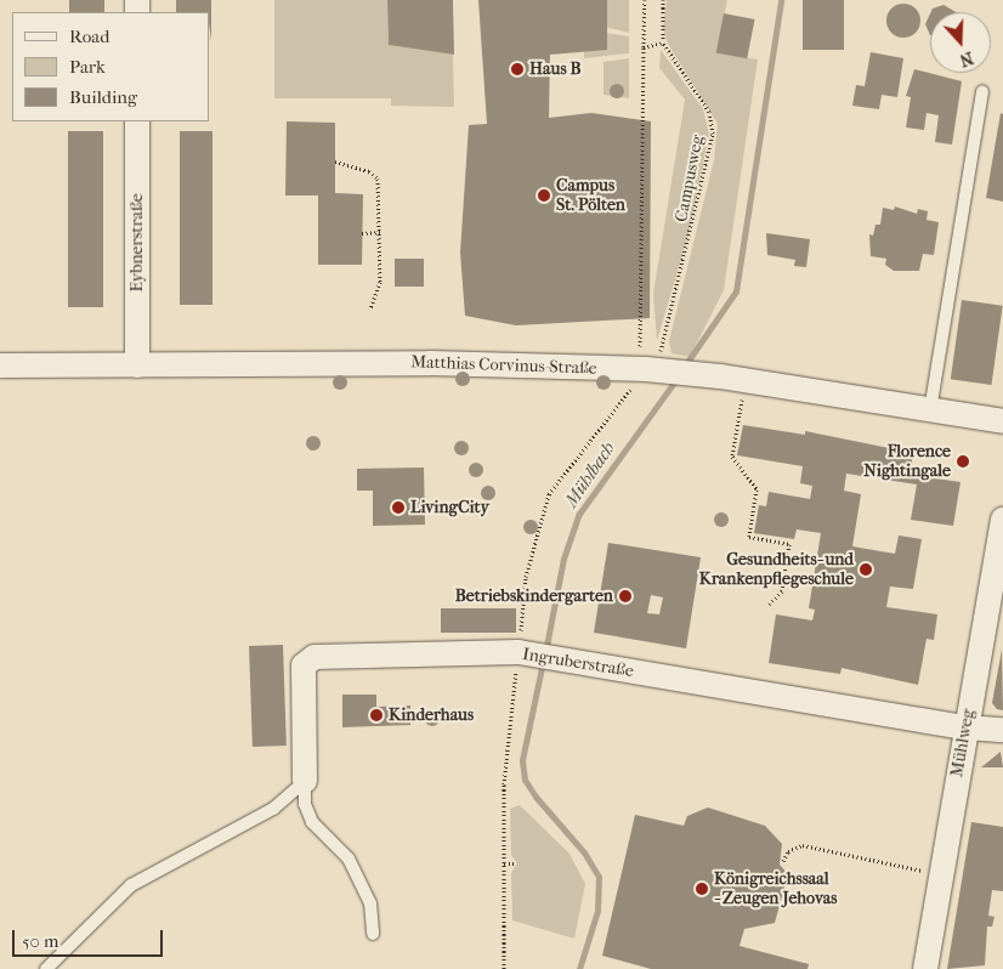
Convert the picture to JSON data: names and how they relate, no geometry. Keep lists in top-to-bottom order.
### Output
{
  "streets": {
    "street": [
      "Eybnerstraße",
      "Matthias Corvinus-Straße",
      "Ingruberstraße",
      "Mühlweg"
    ],
    "path": ["Campusweg"]
  },
  "crossings": [
    ["Campusweg", "Matthias Corvinus-Straße"],
    ["Eybnerstraße", "Matthias Corvinus-Straße"],
    ["Ingruberstraße", "Mühlweg"]
  ],
  "water": ["Mühlbach"],
  "places": [
    "Haus B",
    "Campus St. Pölten",
    "Florence Nightingale",
    "LivingCity",
    "Gesundheits- und Krankenpflegeschule",
    "Betriebskindergarten",
    "Kinderhaus",
    "Königreichssaal - Zeugen Jehovas"
  ],
  "legend": ["Road", "Park", "Building"],
  "scale_bar": "50 m",
  "north": "bottom"
}
